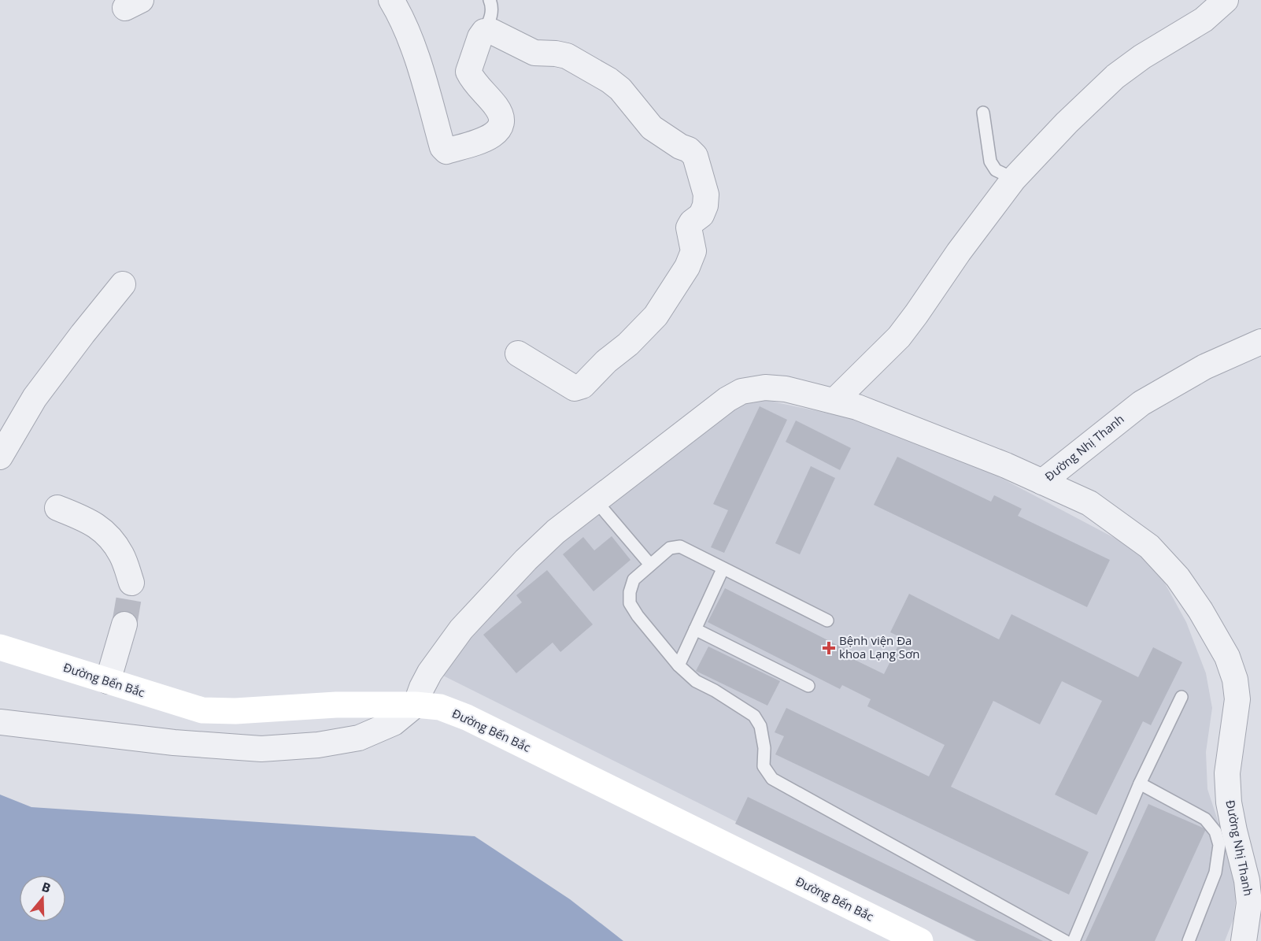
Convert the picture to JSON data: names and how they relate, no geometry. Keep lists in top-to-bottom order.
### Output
{
  "streets": {
    "main road": ["Đường Bến Bắc"],
    "street": ["Đường Nhị Thanh"]
  },
  "places": {
    "health": ["Bệnh viện Đa khoa Lạng Sơn"]
  },
  "north": "top"
}
